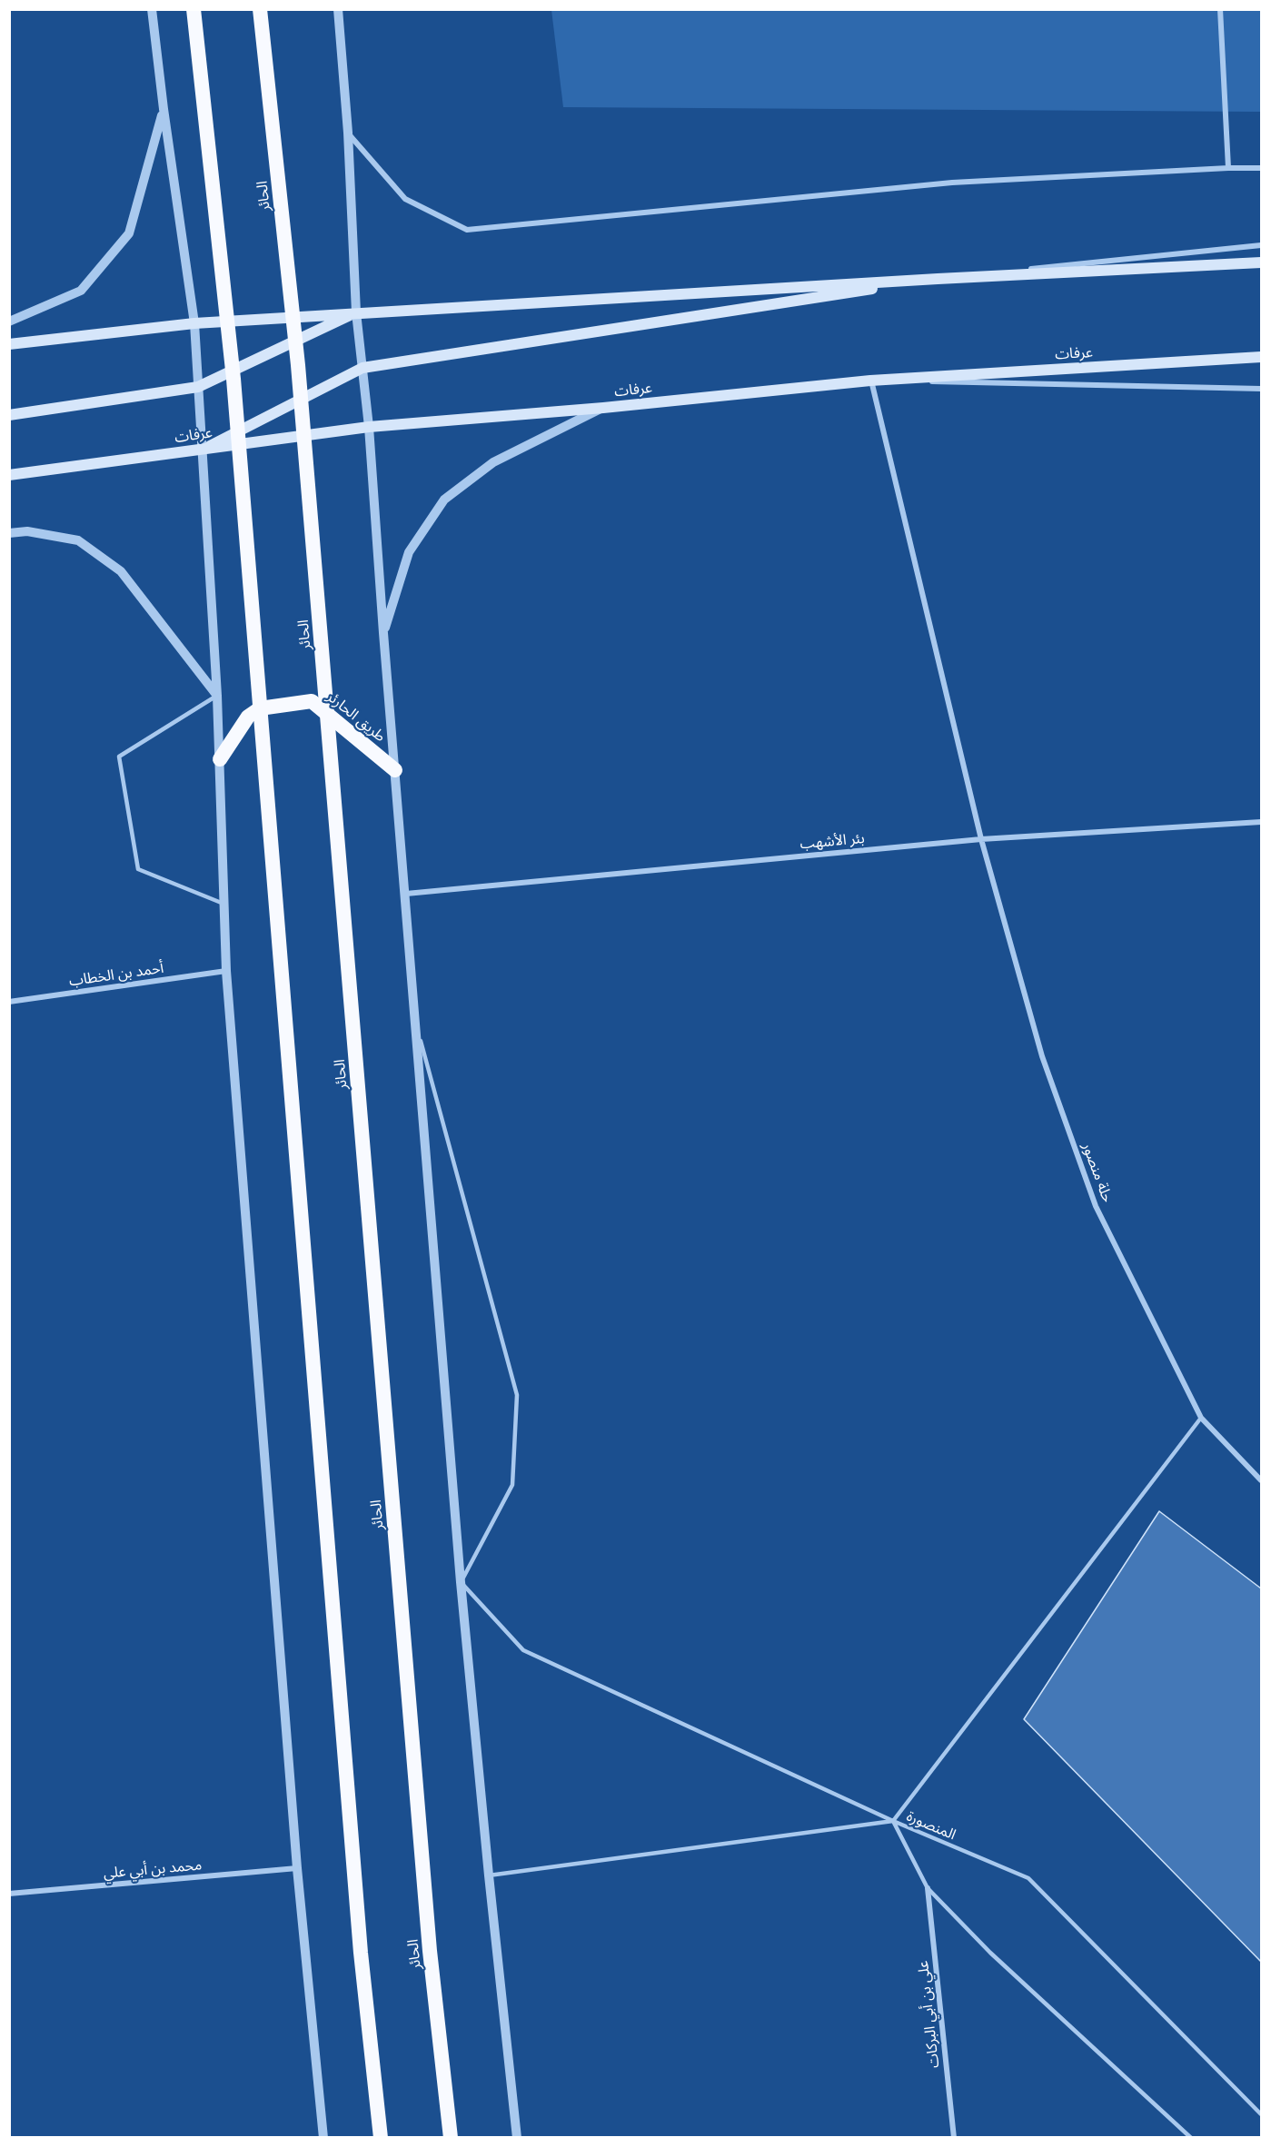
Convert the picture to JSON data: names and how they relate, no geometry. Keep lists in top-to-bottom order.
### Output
{
  "streets": {
    "highway": ["الحائر", "طريق الحارئر"],
    "main road": ["عرفات"],
    "street": [
      "بئر الأشهب",
      "أحمد بن الخطاب",
      "حلة منصور",
      "محمد بن أبي علي",
      "علي بن أبي البركات"
    ],
    "lane": ["المنصورة"]
  },
  "crossings": [
    ["الحائر", "طريق الحارئر"],
    ["عرفات", "حلة منصور"],
    ["بئر الأشهب", "حلة منصور"],
    ["المنصورة", "علي بن أبي البركات"]
  ]
}
